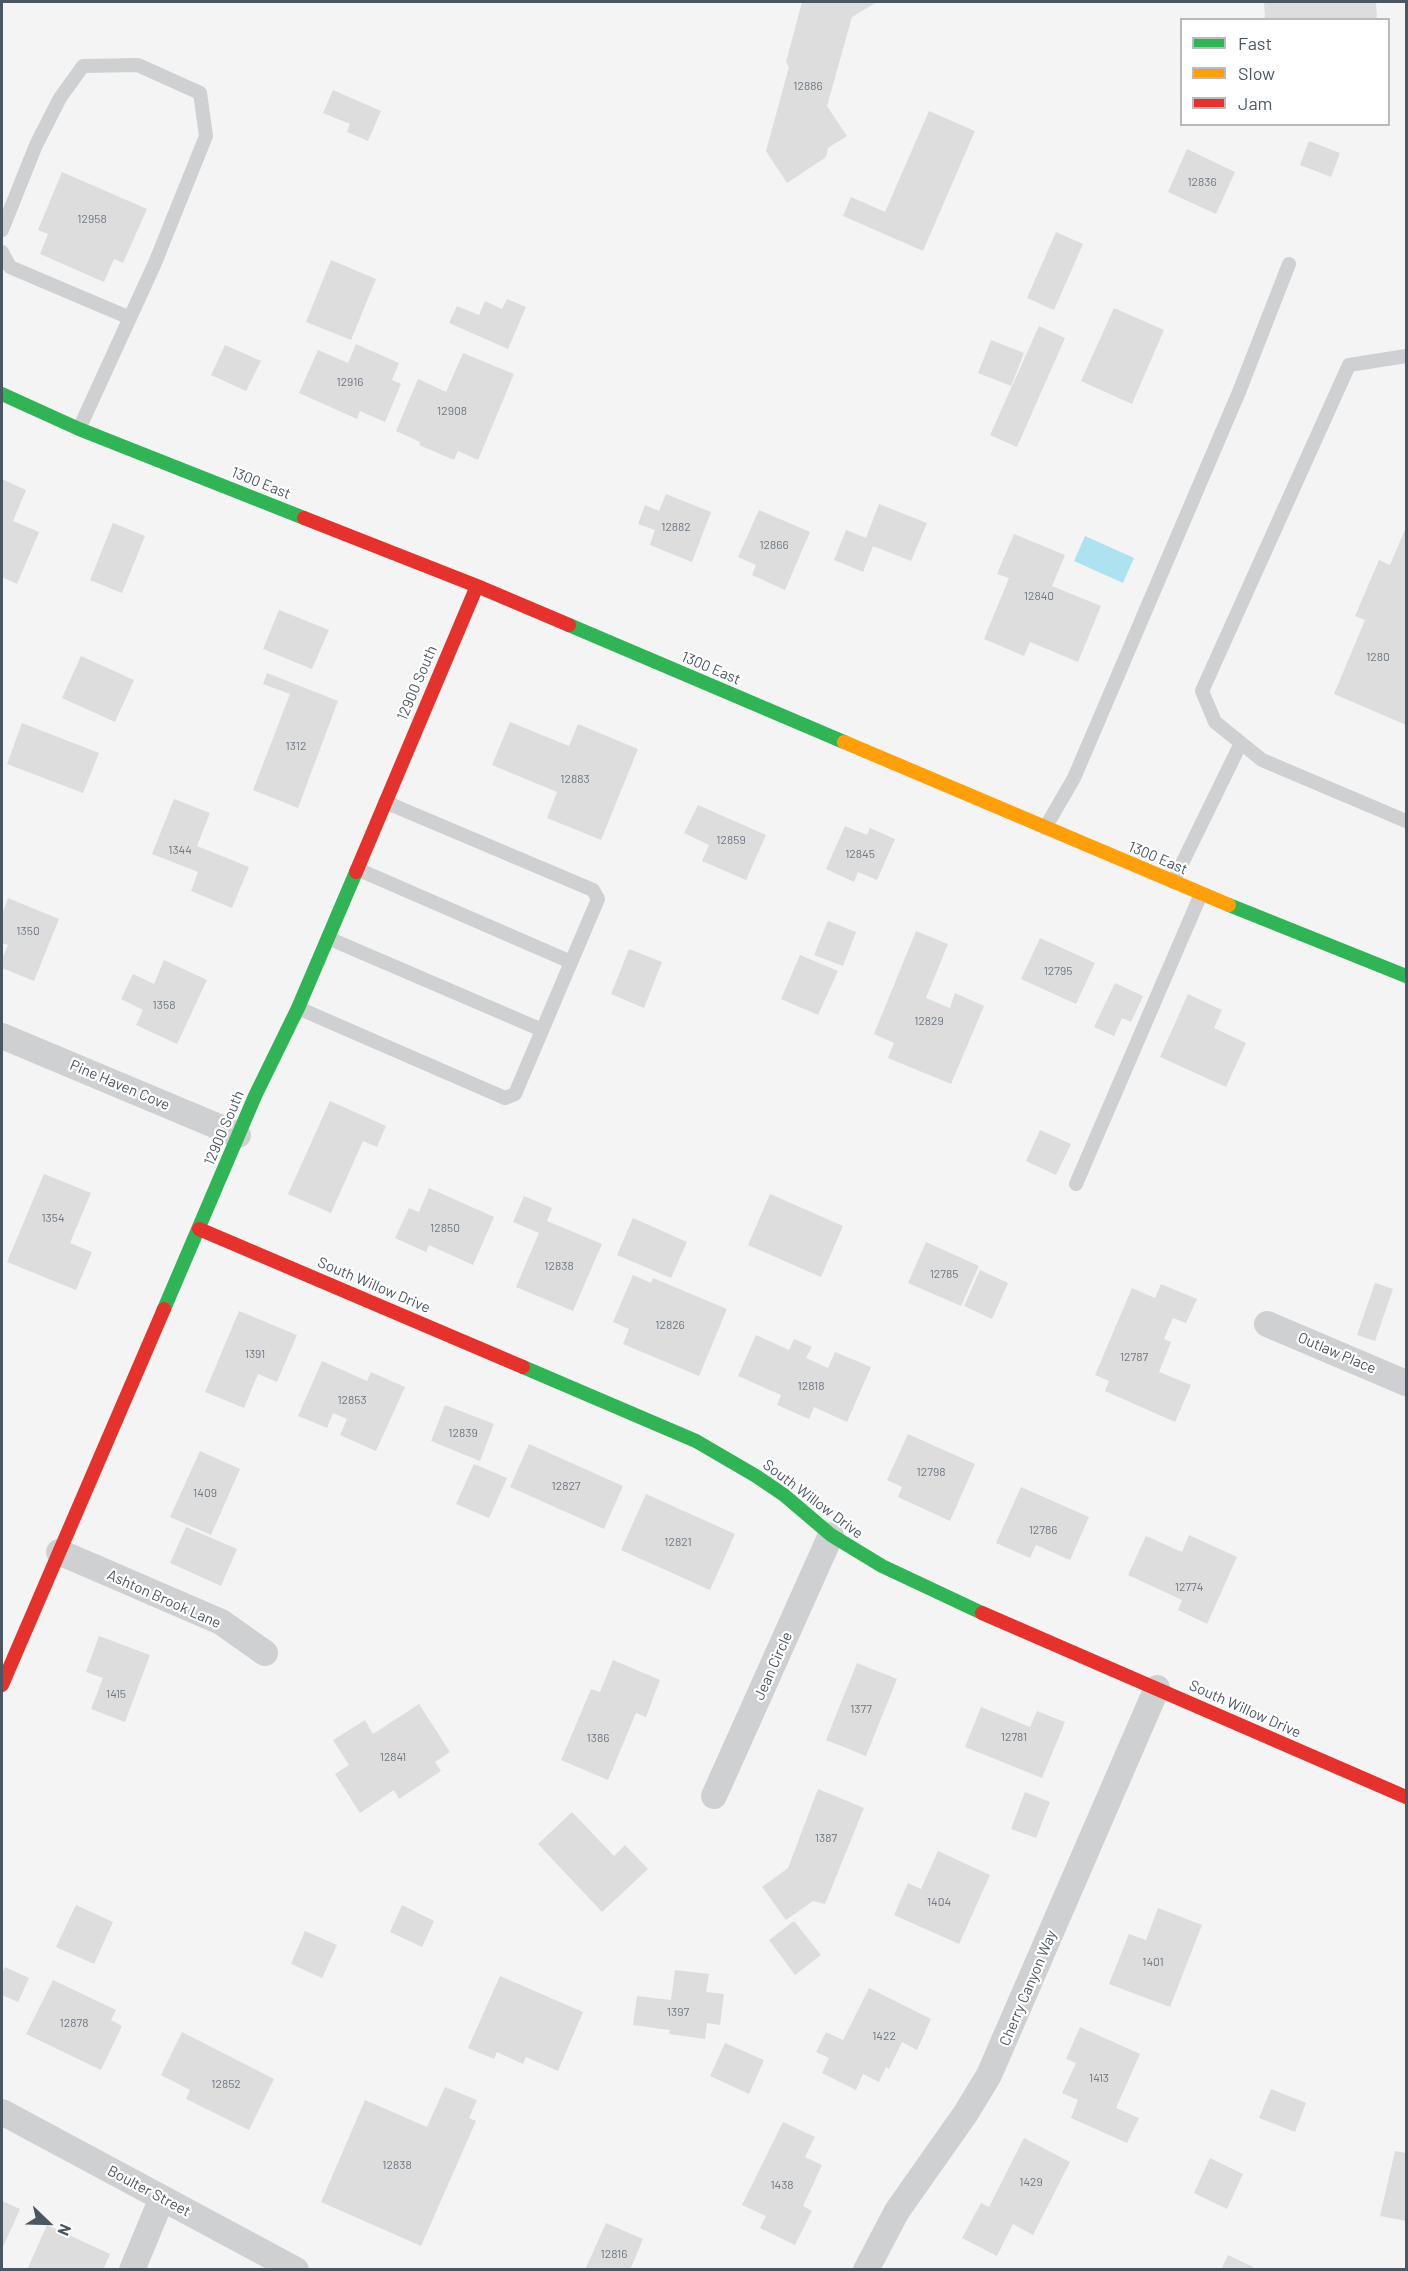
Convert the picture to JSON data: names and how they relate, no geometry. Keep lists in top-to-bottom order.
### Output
{
  "streets": {
    "street": [
      "1300 East",
      "12900 South",
      "Pine Haven Cove",
      "South Willow Drive",
      "Outlaw Place",
      "Ashton Brook Lane",
      "Jean Circle",
      "Cherry Canyon Way",
      "Boulter Street"
    ]
  },
  "crossings": [
    ["1300 East", "12900 South"],
    ["12900 South", "Pine Haven Cove"],
    ["12900 South", "South Willow Drive"],
    ["12900 South", "Ashton Brook Lane"],
    ["South Willow Drive", "Jean Circle"],
    ["South Willow Drive", "Cherry Canyon Way"]
  ],
  "house_numbers": [
    "12886",
    "12836",
    "12958",
    "12916",
    "12908",
    "12882",
    "12866",
    "12840",
    "1280",
    "1312",
    "12883",
    "12859",
    "1344",
    "12845",
    "1350",
    "12795",
    "1358",
    "12829",
    "1354",
    "12850",
    "12838",
    "12785",
    "12826",
    "1391",
    "12787",
    "12818",
    "12853",
    "12839",
    "12798",
    "12827",
    "1409",
    "12786",
    "12821",
    "12774",
    "1415",
    "1377",
    "12781",
    "1386",
    "12841",
    "1387",
    "1404",
    "1401",
    "1397",
    "12878",
    "1422",
    "1413",
    "12852",
    "12838",
    "1429",
    "1438",
    "12816"
  ],
  "legend": ["Fast", "Slow", "Jam"],
  "north": "bottom right"
}
